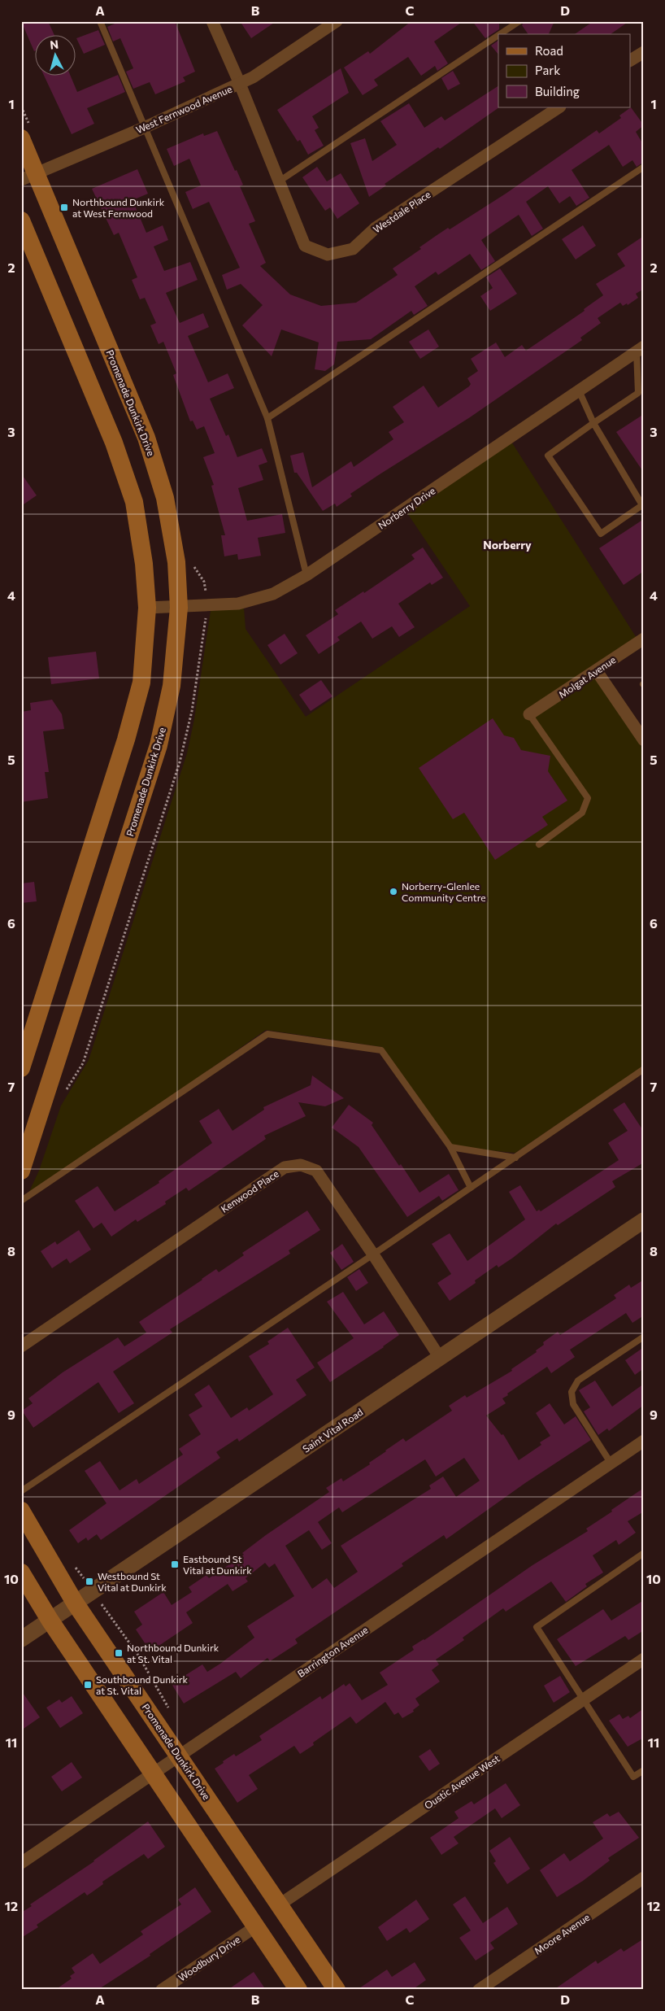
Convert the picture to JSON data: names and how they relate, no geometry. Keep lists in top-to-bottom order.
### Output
{
  "streets": {
    "main road": ["Promenade Dunkirk Drive"],
    "street": [
      "West Fernwood Avenue",
      "Westdale Place",
      "Norberry Drive",
      "Molgat Avenue",
      "Kenwood Place",
      "Saint Vital Road",
      "Barrington Avenue",
      "Oustic Avenue West",
      "Moore Avenue",
      "Woodbury Drive"
    ]
  },
  "crossings": [
    ["West Fernwood Avenue", "Westdale Place"],
    ["West Fernwood Avenue", "Promenade Dunkirk Drive"],
    ["Promenade Dunkirk Drive", "Norberry Drive"],
    ["Promenade Dunkirk Drive", "Saint Vital Road"],
    ["Promenade Dunkirk Drive", "Barrington Avenue"],
    ["Promenade Dunkirk Drive", "Oustic Avenue West"],
    ["Kenwood Place", "Saint Vital Road"]
  ],
  "districts": ["Norberry"],
  "places": {
    "transit": [
      "Northbound Dunkirk at West Fernwood",
      "Eastbound St Vital at Dunkirk",
      "Westbound St Vital at Dunkirk",
      "Northbound Dunkirk at St. Vital",
      "Southbound Dunkirk at St. Vital"
    ],
    "other": ["Norberry-Glenlee Community Centre"]
  },
  "legend": ["Road", "Park", "Building"],
  "north": "top",
  "grid": {
    "columns": [
      "A",
      "B",
      "C",
      "D"
    ],
    "rows": [
      "1",
      "2",
      "3",
      "4",
      "5",
      "6",
      "7",
      "8",
      "9",
      "10",
      "11",
      "12"
    ]
  }
}
